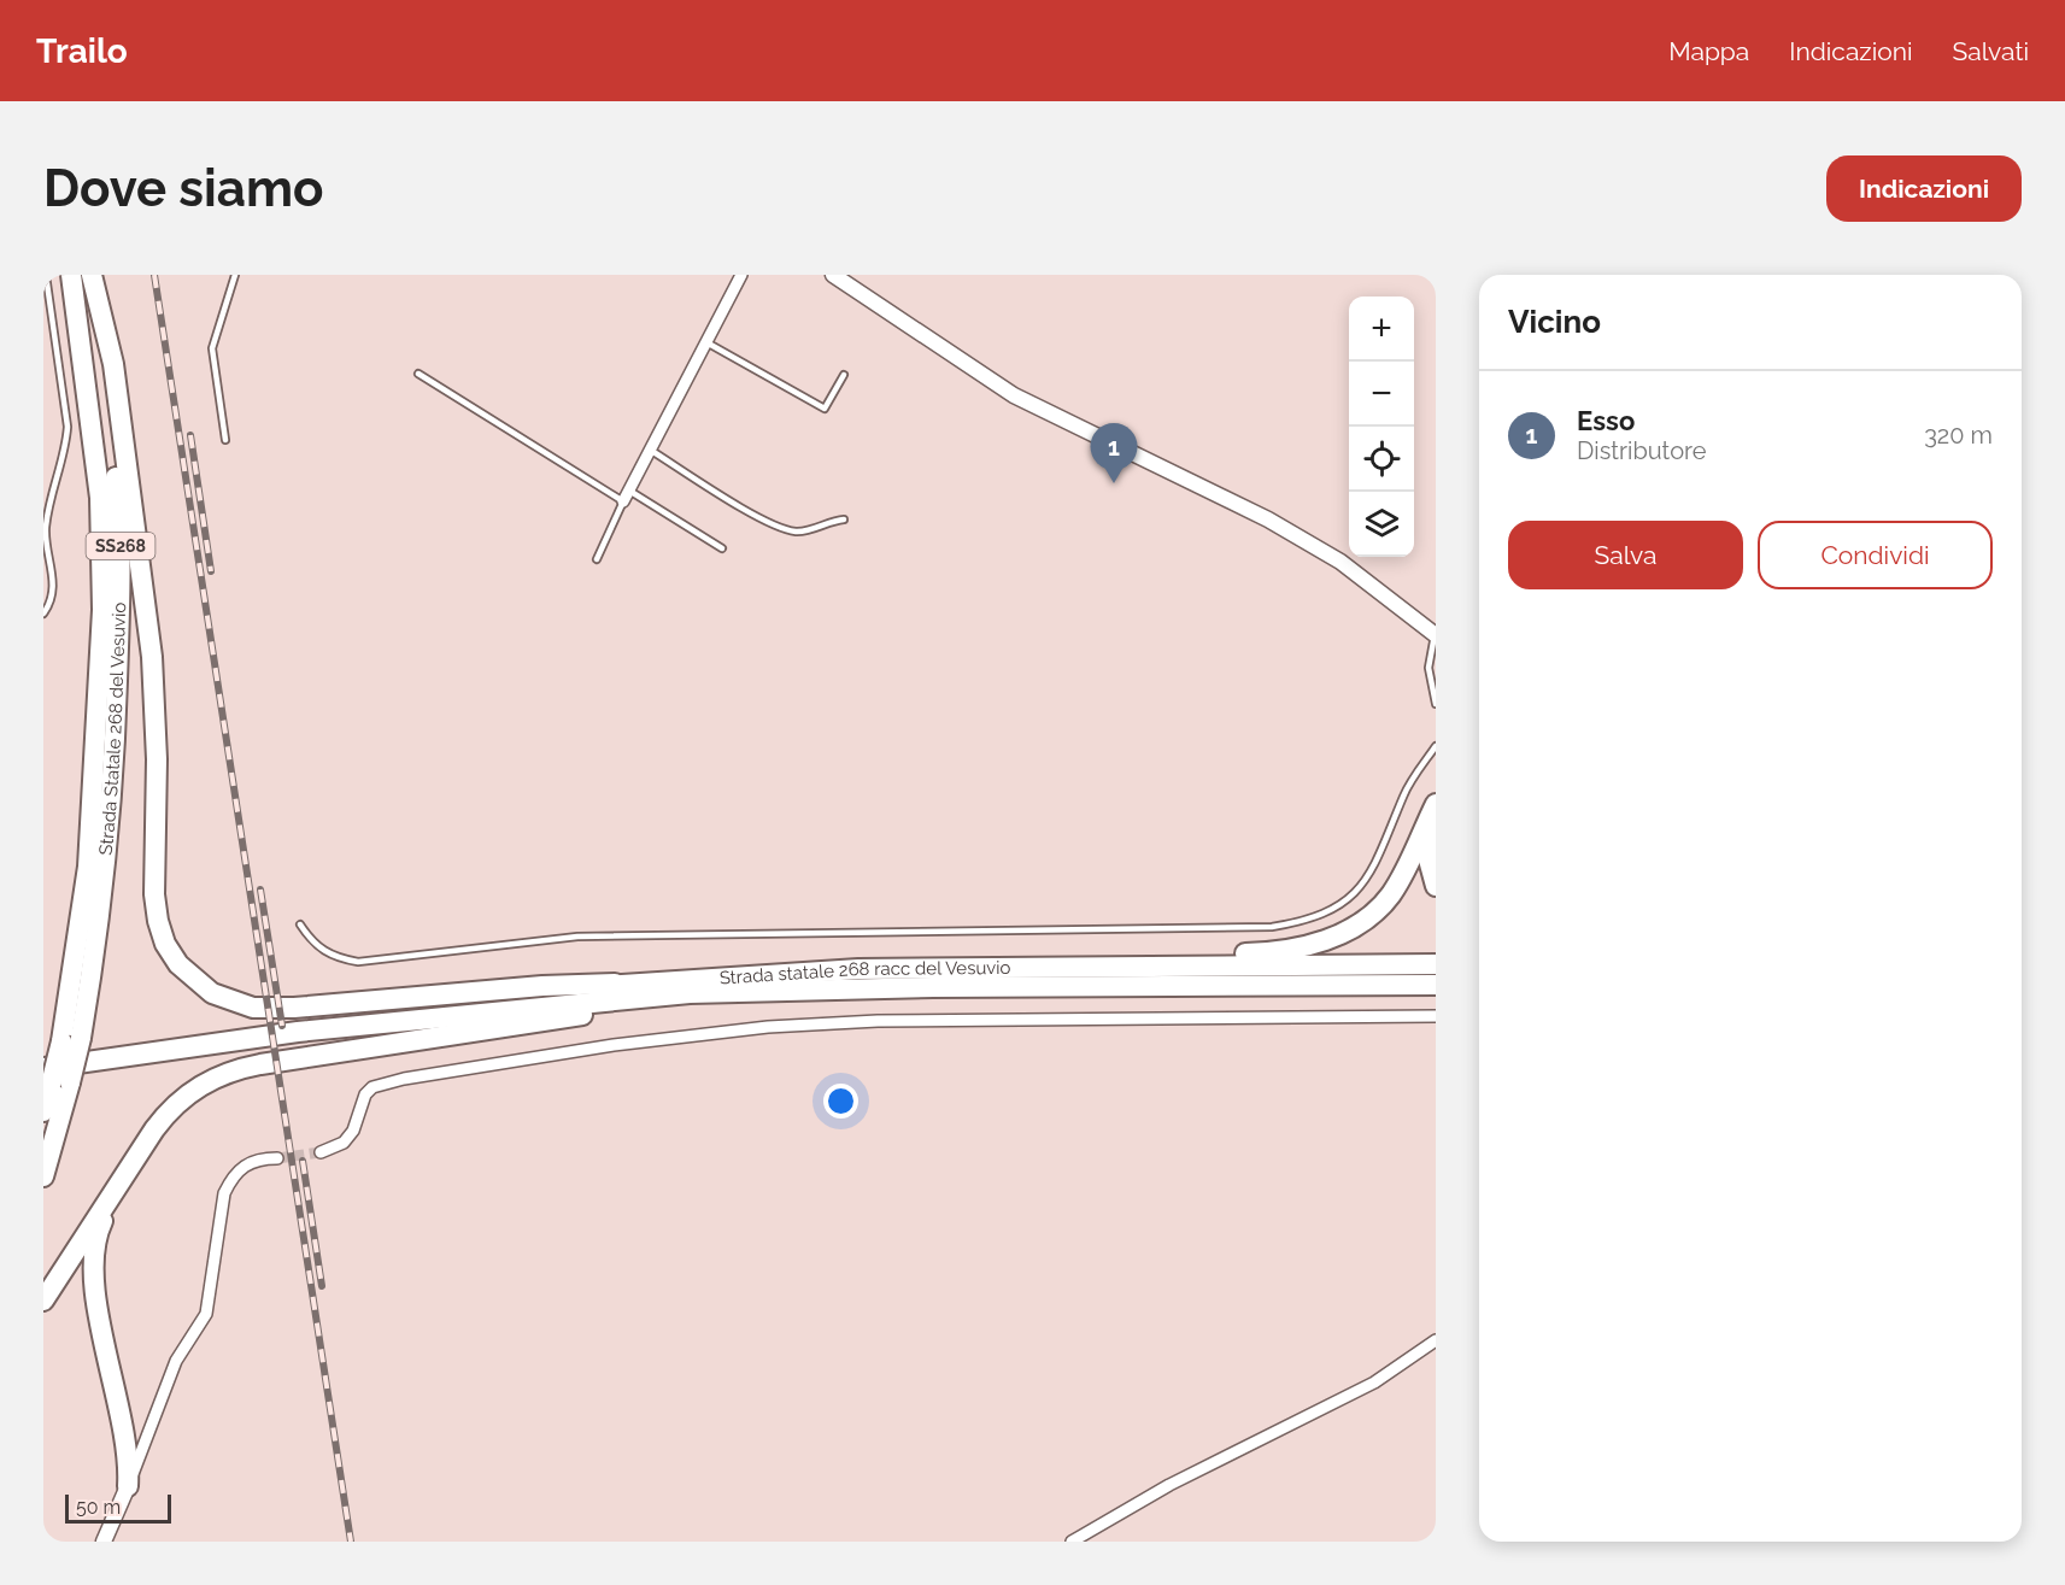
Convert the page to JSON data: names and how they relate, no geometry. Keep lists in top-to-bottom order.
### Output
{
  "streets": {
    "highway": ["SS268", "Strada Statale 268 del Vesuvio", "Strada statale 268 racc del Vesuvio"]
  },
  "crossings": [
    ["Strada Statale 268 del Vesuvio", "Strada statale 268 racc del Vesuvio"]
  ],
  "scale_bar": "50 m",
  "page": {
    "header": "Trailo",
    "nav": ["Mappa", "Indicazioni", "Salvati"],
    "buttons": [
      "Indicazioni",
      ["Salva", "Condividi"]
    ],
    "title": "Dove siamo",
    "heading": "Vicino",
    "map_buttons": ["+", "−"],
    "list": [
      {
        "mark": "1",
        "name": "Esso",
        "note": "Distributore",
        "value": "320 m"
      }
    ],
    "pins": "1",
    "scale": "50 m"
  }
}
